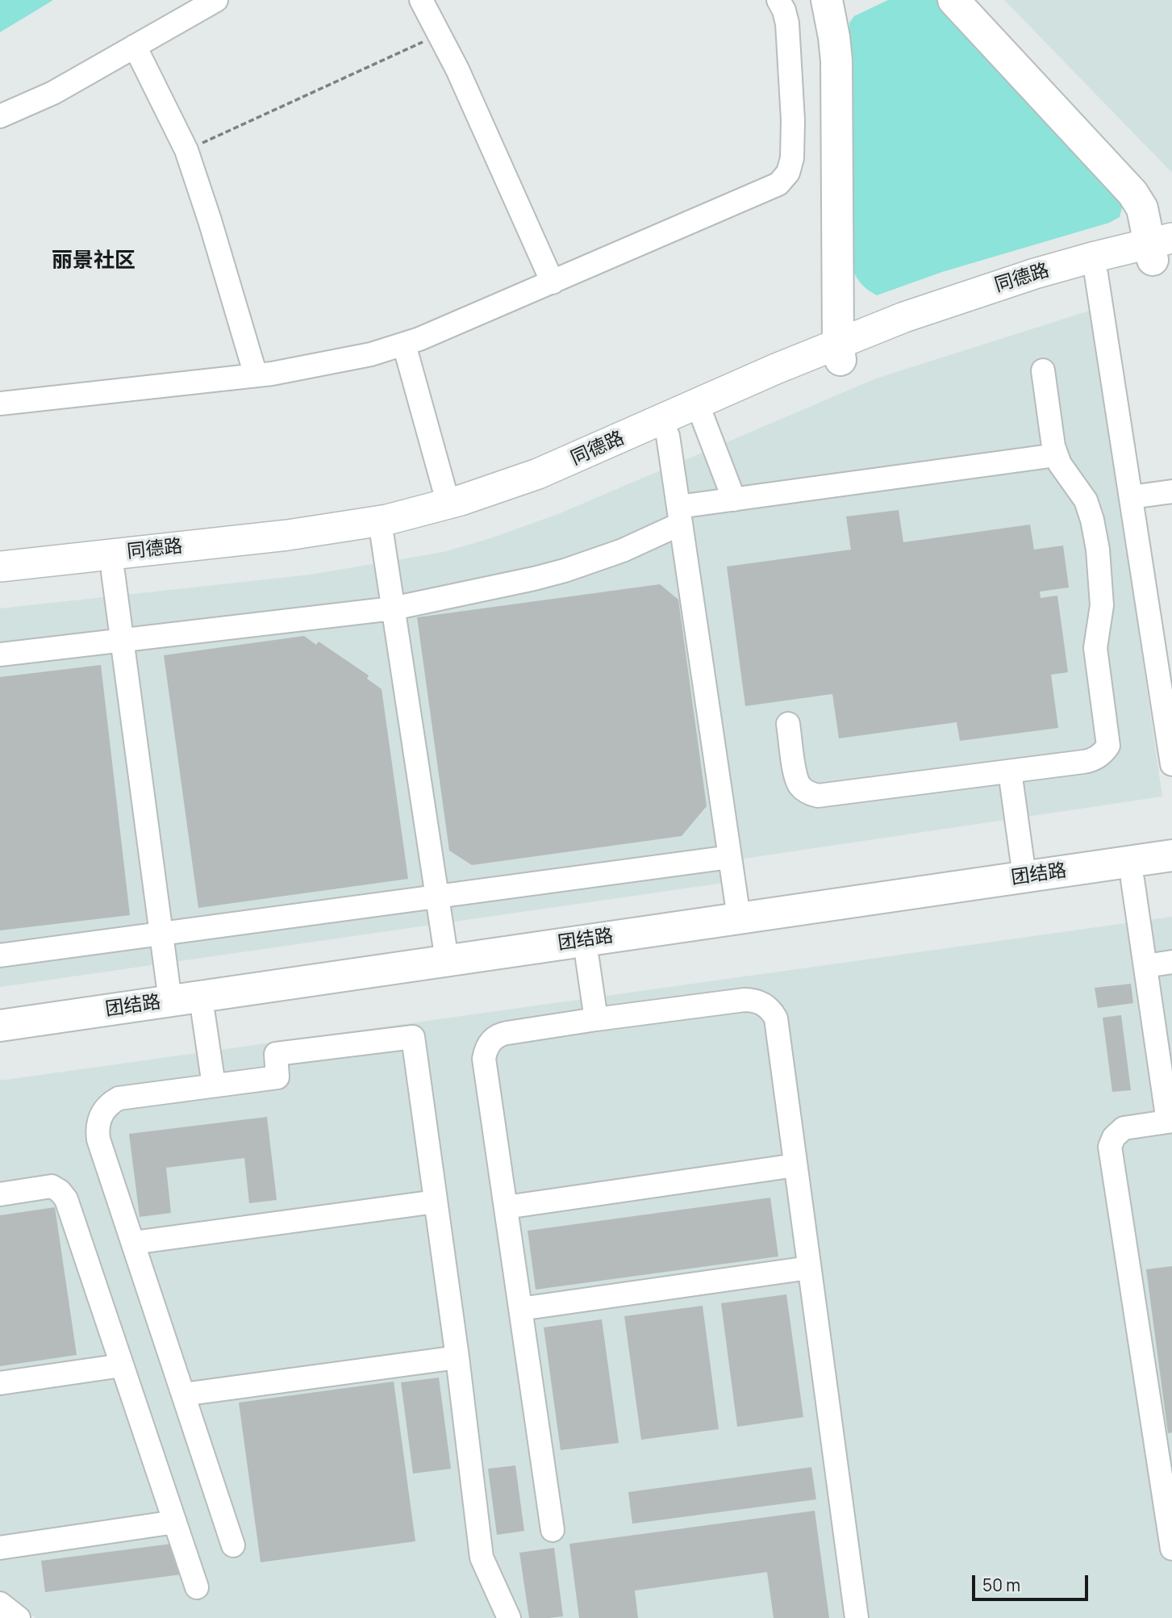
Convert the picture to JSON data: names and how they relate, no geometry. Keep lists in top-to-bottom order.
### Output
{
  "streets": {
    "highway": ["团结路"],
    "main road": ["同德路"]
  },
  "districts": ["丽景社区"],
  "scale_bar": "50 m"
}
